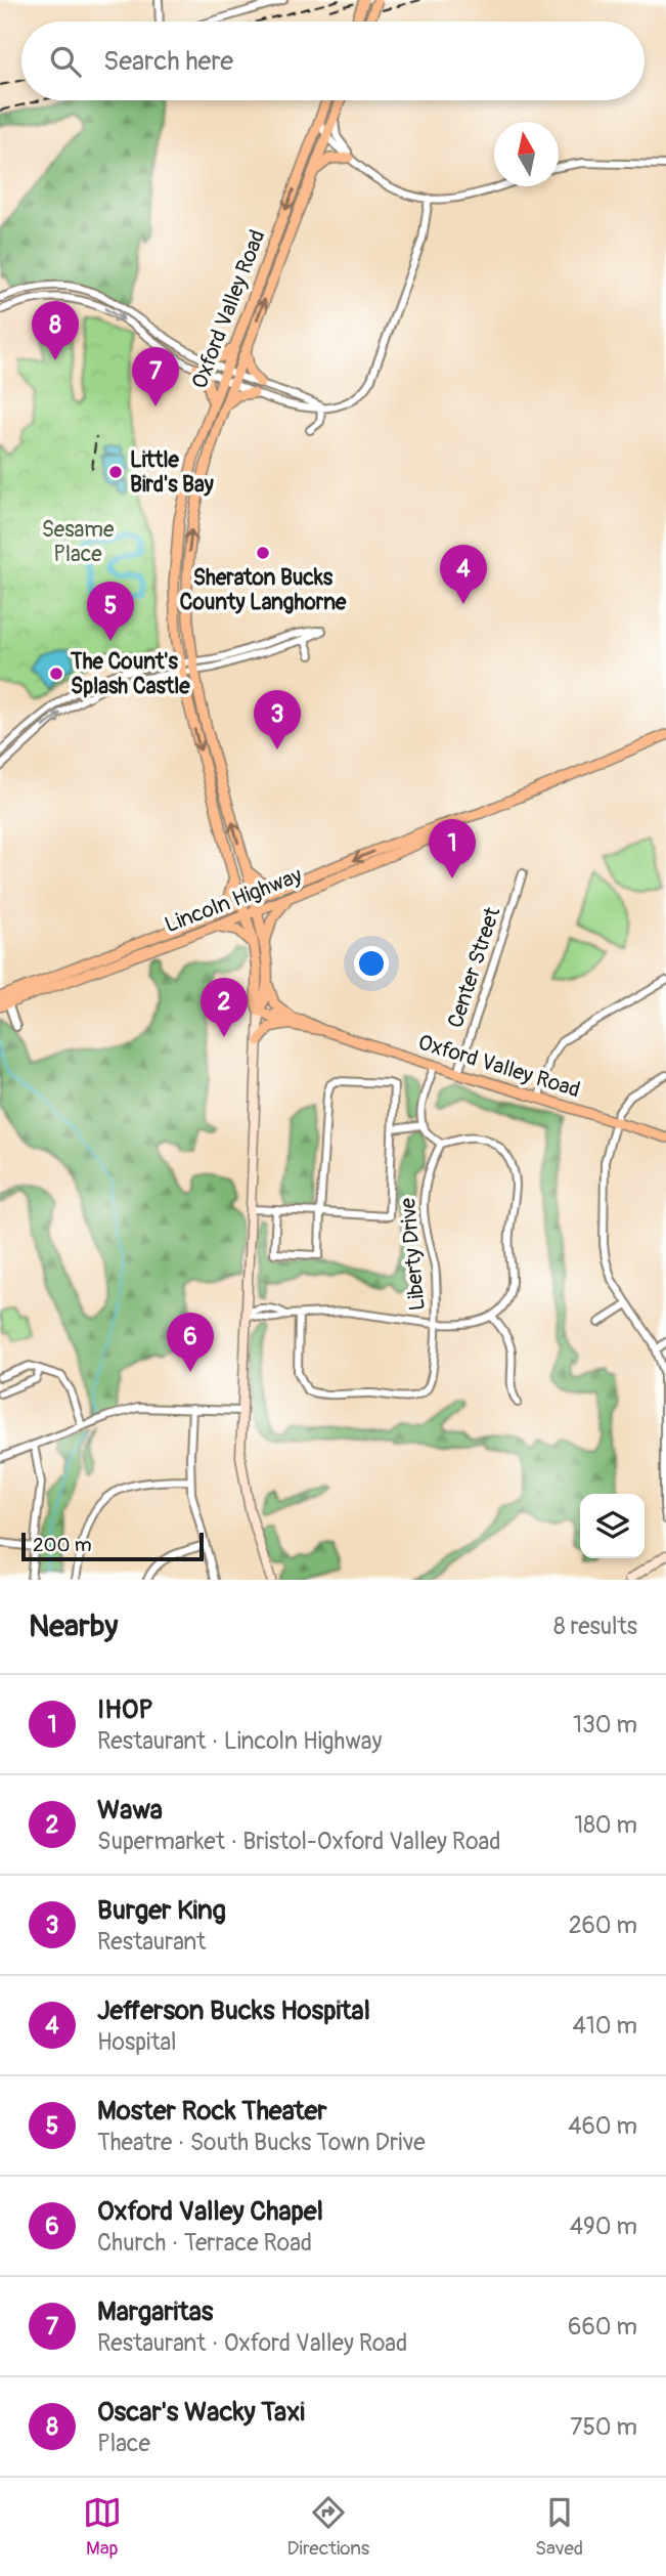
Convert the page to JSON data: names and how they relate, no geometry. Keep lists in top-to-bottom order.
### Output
{
  "streets": {
    "main road": ["Oxford Valley Road", "Lincoln Highway"],
    "street": ["Center Street", "Liberty Drive"]
  },
  "crossings": [
    ["Oxford Valley Road", "Lincoln Highway"],
    ["Oxford Valley Road", "Center Street"]
  ],
  "parks": ["Sesame Place"],
  "places": ["Little Bird's Bay", "Sheraton Bucks County Langhorne", "The Count's Splash Castle"],
  "scale_bar": "200 m",
  "north": "top",
  "page": {
    "search": "Search here",
    "pins": [
      "8",
      "7",
      "4",
      "5",
      "3",
      "1",
      "2",
      "6"
    ],
    "scale": "200 m",
    "heading": ["Nearby", "8 results"],
    "list": [
      {
        "mark": "1",
        "name": "IHOP",
        "note": "Restaurant · Lincoln Highway",
        "value": "130 m"
      },
      {
        "mark": "2",
        "name": "Wawa",
        "note": "Supermarket · Bristol-Oxford Valley Road",
        "value": "180 m"
      },
      {
        "mark": "3",
        "name": "Burger King",
        "note": "Restaurant",
        "value": "260 m"
      },
      {
        "mark": "4",
        "name": "Jefferson Bucks Hospital",
        "note": "Hospital",
        "value": "410 m"
      },
      {
        "mark": "5",
        "name": "Moster Rock Theater",
        "note": "Theatre · South Bucks Town Drive",
        "value": "460 m"
      },
      {
        "mark": "6",
        "name": "Oxford Valley Chapel",
        "note": "Church · Terrace Road",
        "value": "490 m"
      },
      {
        "mark": "7",
        "name": "Margaritas",
        "note": "Restaurant · Oxford Valley Road",
        "value": "660 m"
      },
      {
        "mark": "8",
        "name": "Oscar's Wacky Taxi",
        "note": "Place",
        "value": "750 m"
      }
    ],
    "nav": ["Map", "Directions", "Saved"]
  }
}
